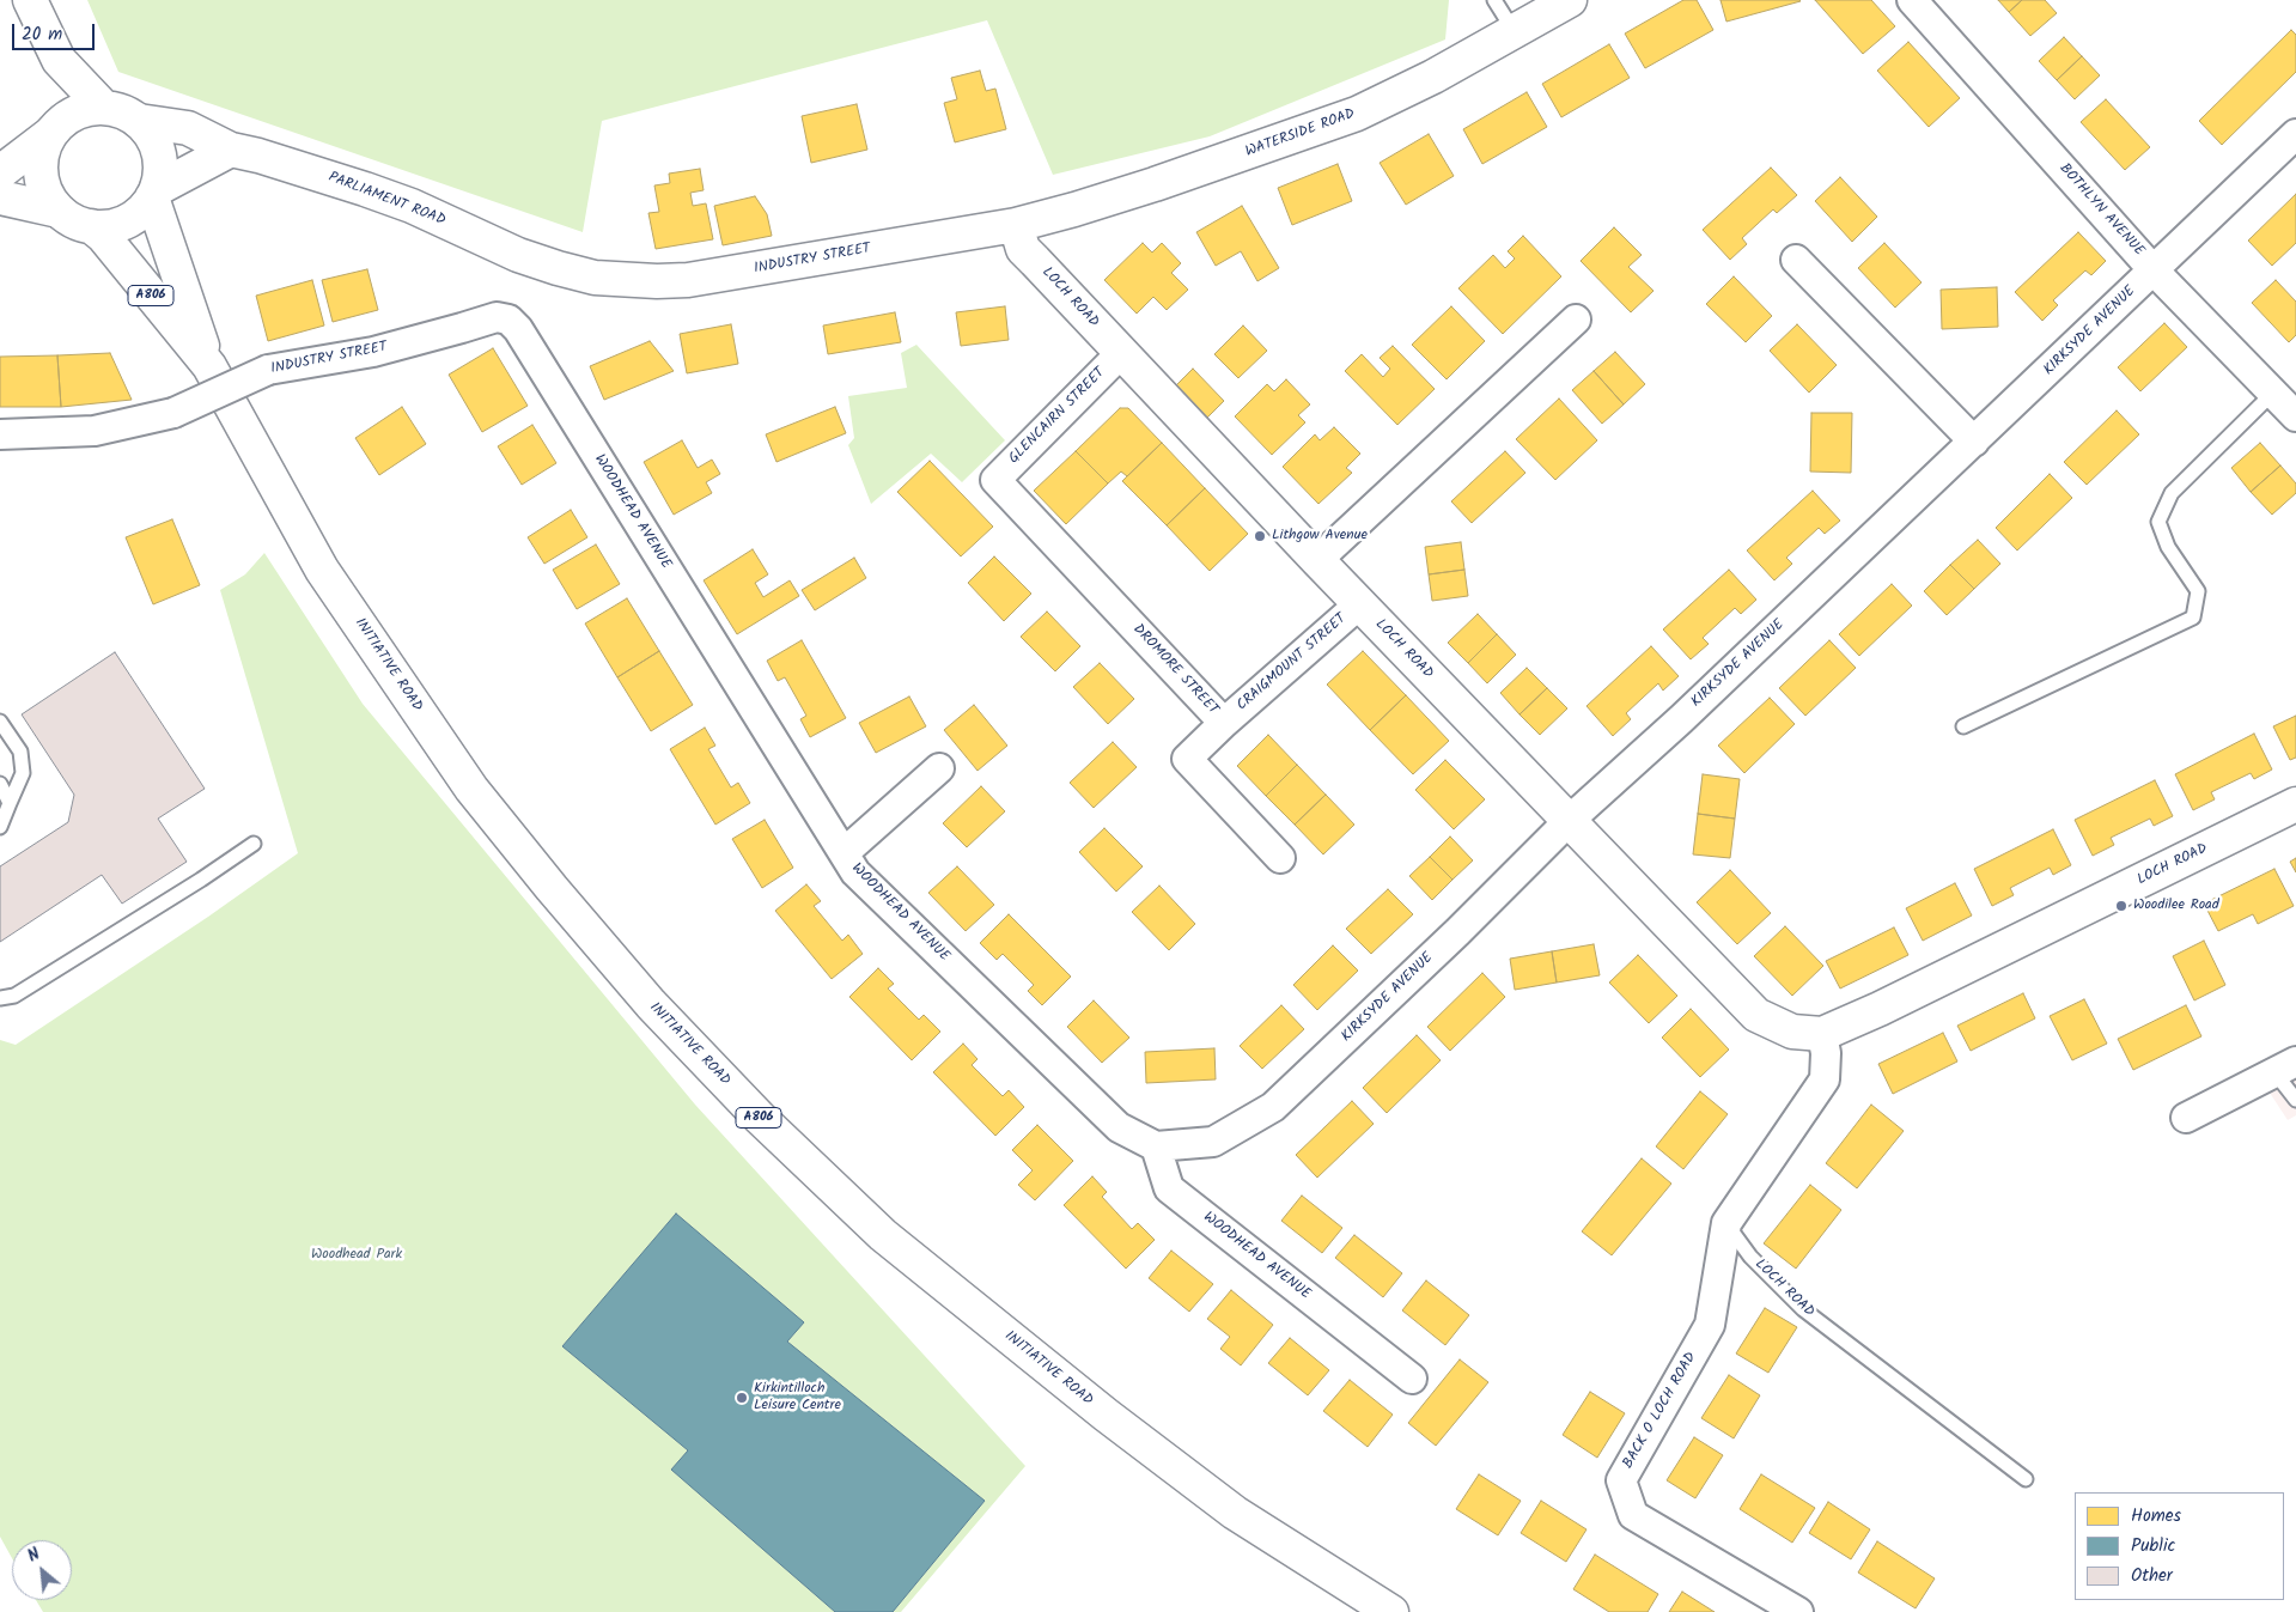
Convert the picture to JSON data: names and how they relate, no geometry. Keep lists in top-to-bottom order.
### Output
{
  "streets": {
    "main road": [
      "WATERSIDE ROAD",
      "PARLIAMENT ROAD",
      "INDUSTRY STREET",
      "A806",
      "LOCH ROAD",
      "INITIATIVE ROAD"
    ],
    "street": [
      "BOTHLYN AVENUE",
      "KIRKSYDE AVENUE",
      "GLENCAIRN STREET",
      "WOODHEAD AVENUE",
      "CRAIGMOUNT STREET",
      "DROMORE STREET",
      "BACK O LOCH ROAD"
    ]
  },
  "crossings": [
    ["WATERSIDE ROAD", "INDUSTRY STREET"],
    ["WATERSIDE ROAD", "LOCH ROAD"],
    ["PARLIAMENT ROAD", "INDUSTRY STREET"],
    ["PARLIAMENT ROAD", "A806"],
    ["BOTHLYN AVENUE", "KIRKSYDE AVENUE"],
    ["INDUSTRY STREET", "LOCH ROAD"],
    ["INDUSTRY STREET", "WOODHEAD AVENUE"],
    ["A806", "INITIATIVE ROAD"],
    ["LOCH ROAD", "KIRKSYDE AVENUE"],
    ["LOCH ROAD", "GLENCAIRN STREET"],
    ["LOCH ROAD", "CRAIGMOUNT STREET"],
    ["LOCH ROAD", "BACK O LOCH ROAD"],
    ["KIRKSYDE AVENUE", "WOODHEAD AVENUE"],
    ["GLENCAIRN STREET", "DROMORE STREET"],
    ["CRAIGMOUNT STREET", "DROMORE STREET"]
  ],
  "parks": ["Woodhead Park"],
  "places": ["Lithgow Avenue", "Woodilee Road", "Kirkintilloch Leisure Centre"],
  "legend": ["Homes", "Public", "Other"],
  "scale_bar": "20 m",
  "north": "top left"
}
